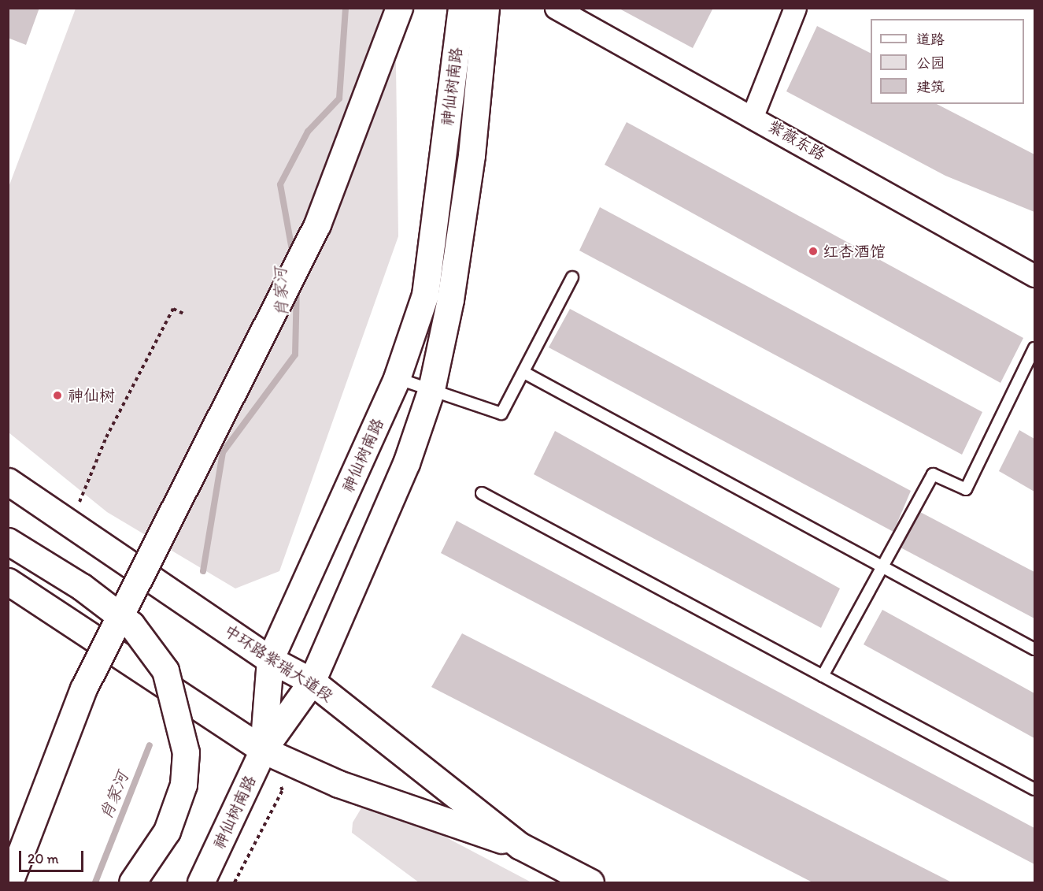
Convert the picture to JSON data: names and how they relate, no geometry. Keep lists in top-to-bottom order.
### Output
{
  "streets": {
    "main road": ["神仙树南路", "中环路紫瑞大道段"],
    "street": ["紫薇东路"]
  },
  "crossings": [
    ["神仙树南路", "中环路紫瑞大道段"]
  ],
  "water": ["肖家河"],
  "places": ["红杏酒馆", "神仙树"],
  "legend": ["道路", "公园", "建筑"],
  "scale_bar": "20 m"
}
